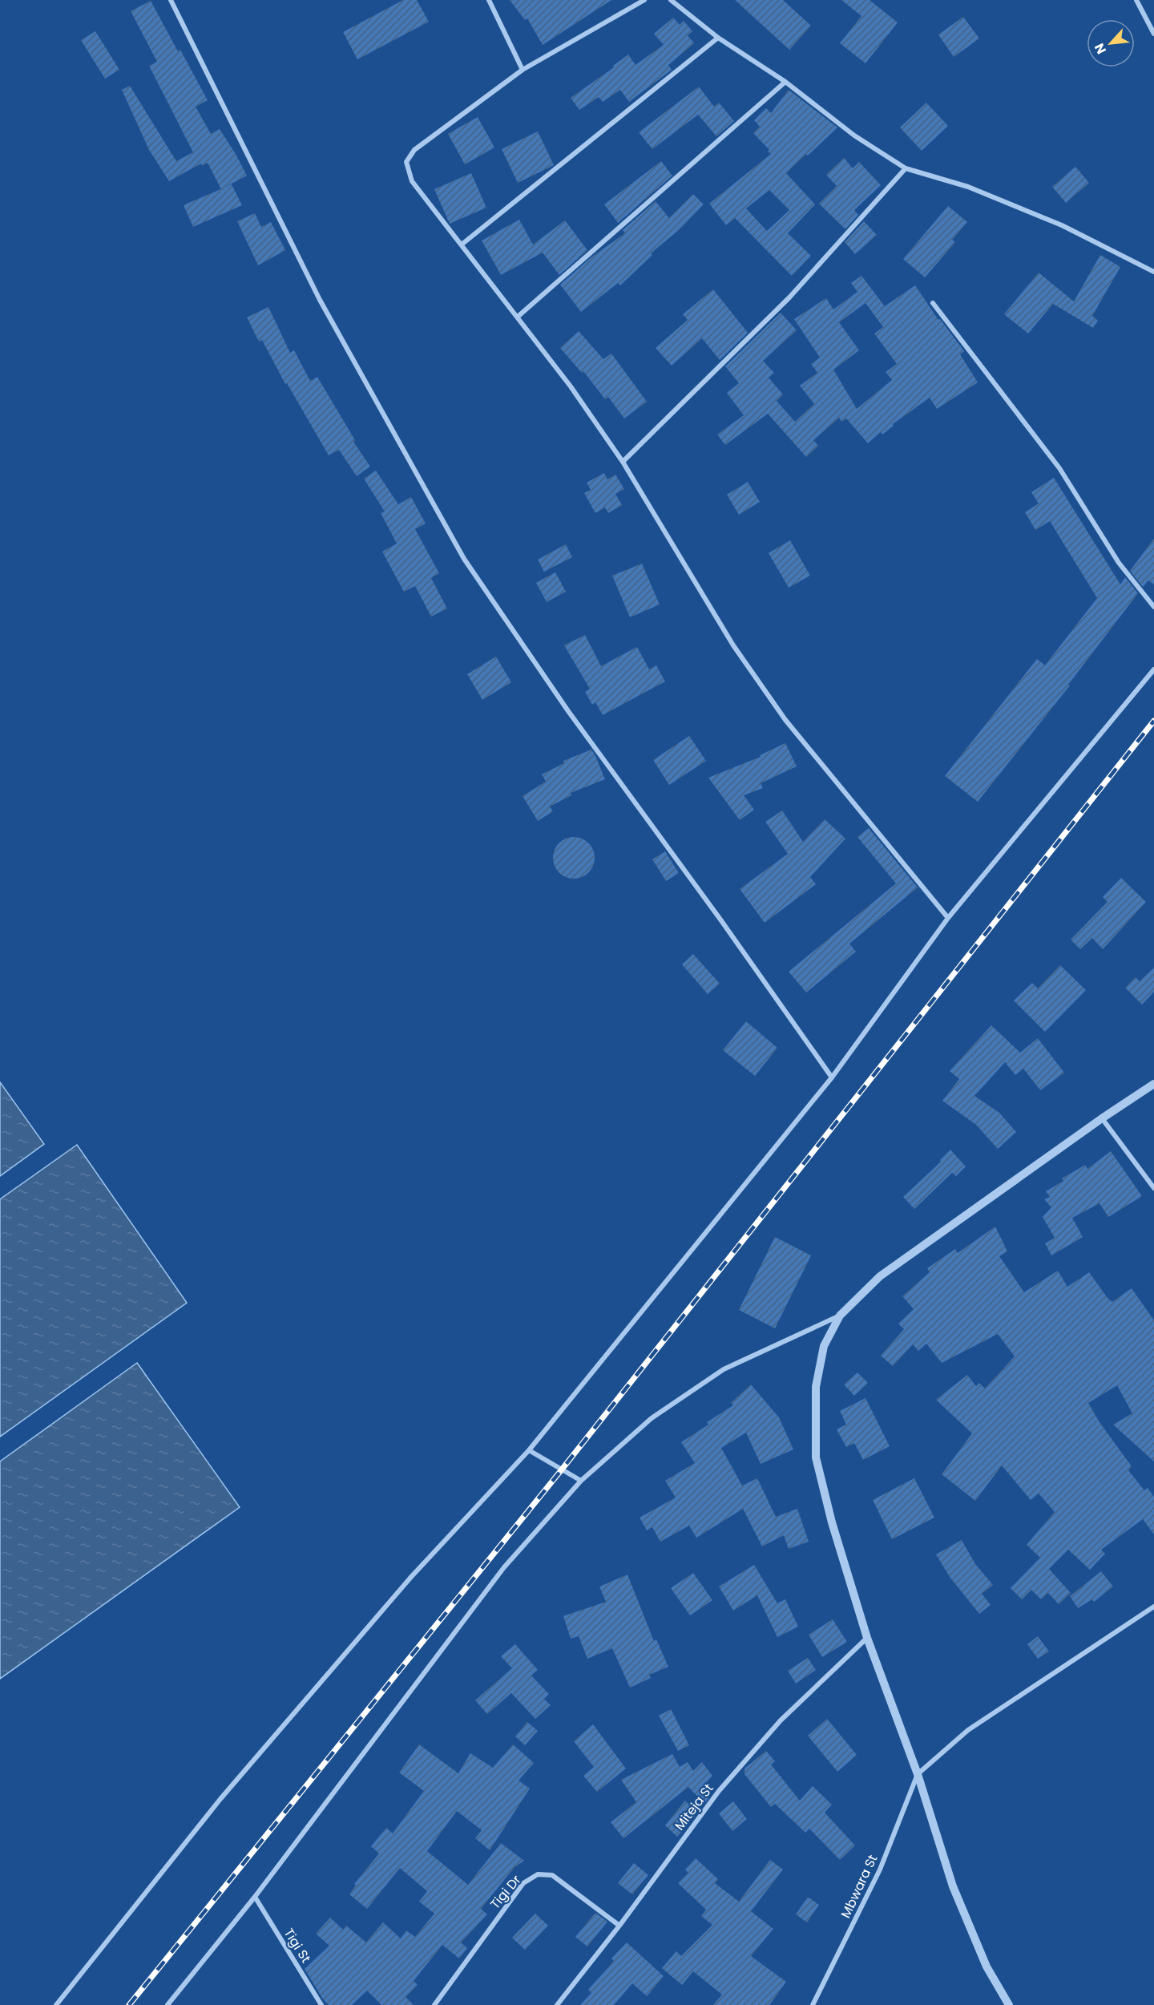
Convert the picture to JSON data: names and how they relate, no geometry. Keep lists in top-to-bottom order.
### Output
{
  "streets": {
    "street": [
      "Miteja St",
      "Mbwara St",
      "Tigi Dr",
      "Tigi St"
    ]
  },
  "crossings": [
    ["Miteja St", "Tigi Dr"]
  ],
  "north": "bottom left"
}
